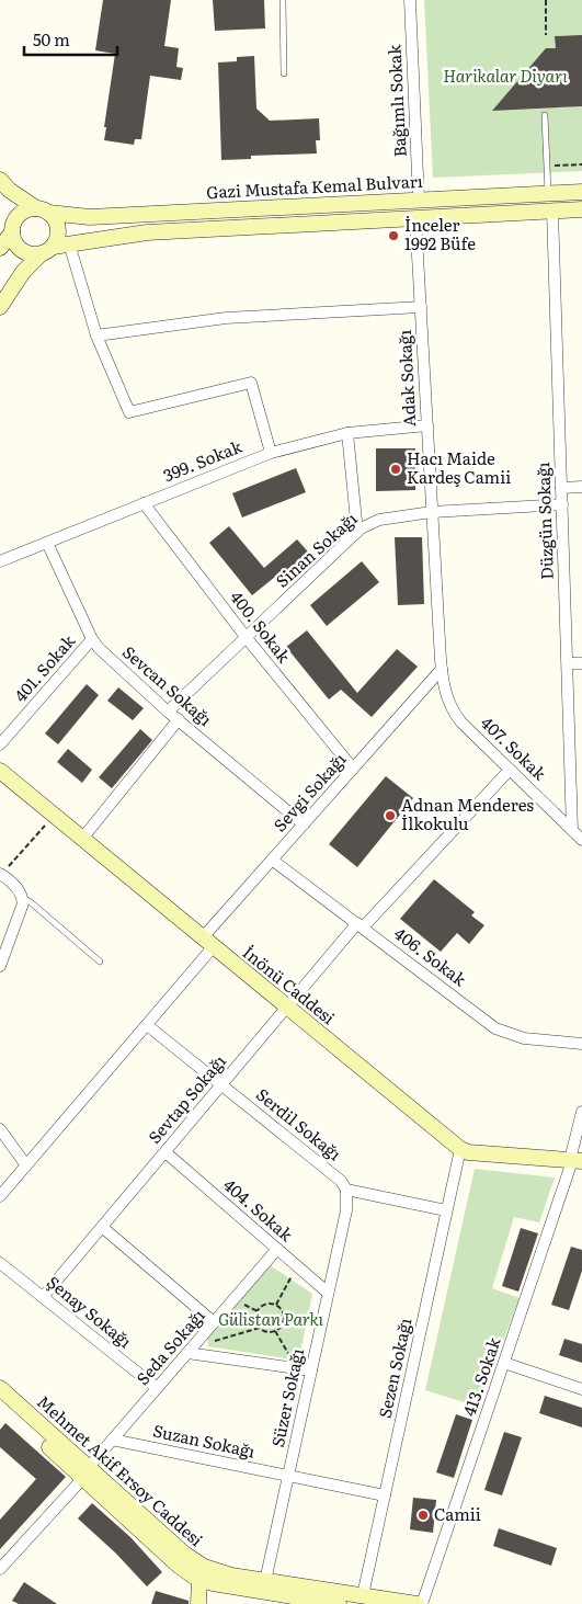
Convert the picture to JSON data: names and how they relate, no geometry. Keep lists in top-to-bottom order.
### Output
{
  "streets": {
    "main road": ["Gazi Mustafa Kemal Bulvarı", "İnönü Caddesi", "Mehmet Akif Ersoy Caddesi"],
    "street": [
      "Bağımlı Sokak",
      "Adak Sokağı",
      "399. Sokak",
      "Düzgün Sokağı",
      "Sinan Sokağı",
      "400. Sokak",
      "401. Sokak",
      "Sevcan Sokağı",
      "407. Sokak",
      "Sevgi Sokağı",
      "406. Sokak",
      "Sevtap Sokağı",
      "Serdil Sokağı",
      "404. Sokak",
      "Şenay Sokağı",
      "Seda Sokağı",
      "Sezen Sokağı",
      "413. Sokak",
      "Süzer Sokağı",
      "Suzan Sokağı"
    ]
  },
  "crossings": [
    ["Bağımlı Sokak", "Gazi Mustafa Kemal Bulvarı"],
    ["Adak Sokağı", "399. Sokak"],
    ["Adak Sokağı", "Sinan Sokağı"],
    ["Adak Sokağı", "407. Sokak"],
    ["Adak Sokağı", "Sevgi Sokağı"],
    ["399. Sokak", "400. Sokak"],
    ["399. Sokak", "Sevcan Sokağı"],
    ["Düzgün Sokağı", "Sinan Sokağı"],
    ["Düzgün Sokağı", "407. Sokak"],
    ["Sinan Sokağı", "400. Sokak"],
    ["Sinan Sokağı", "Sevcan Sokağı"],
    ["400. Sokak", "Sevgi Sokağı"],
    ["401. Sokak", "Sevcan Sokağı"],
    ["Sevcan Sokağı", "Sevgi Sokağı"],
    ["407. Sokak", "Sevgi Sokağı"],
    ["407. Sokak", "Sevtap Sokağı"],
    ["Sevgi Sokağı", "406. Sokak"],
    ["Sevgi Sokağı", "İnönü Caddesi"],
    ["Sevgi Sokağı", "Serdil Sokağı"],
    ["406. Sokak", "Sevtap Sokağı"],
    ["İnönü Caddesi", "Sevtap Sokağı"],
    ["İnönü Caddesi", "Sezen Sokağı"],
    ["İnönü Caddesi", "413. Sokak"],
    ["Sevtap Sokağı", "Serdil Sokağı"],
    ["Sevtap Sokağı", "404. Sokak"],
    ["Sevtap Sokağı", "Şenay Sokağı"],
    ["Serdil Sokağı", "Süzer Sokağı"],
    ["404. Sokak", "Seda Sokağı"],
    ["404. Sokak", "Süzer Sokağı"],
    ["Şenay Sokağı", "Seda Sokağı"],
    ["Seda Sokağı", "Suzan Sokağı"],
    ["Seda Sokağı", "Mehmet Akif Ersoy Caddesi"],
    ["Sezen Sokağı", "Suzan Sokağı"],
    ["Sezen Sokağı", "Mehmet Akif Ersoy Caddesi"],
    ["Süzer Sokağı", "Suzan Sokağı"],
    ["Süzer Sokağı", "Mehmet Akif Ersoy Caddesi"]
  ],
  "parks": ["Harikalar Diyarı", "Gülistan Parkı"],
  "places": [
    "İnceler 1992 Büfe",
    "Hacı Maide Kardeş Camii",
    "Adnan Menderes İlkokulu",
    "Camii"
  ],
  "scale_bar": "50 m"
}
